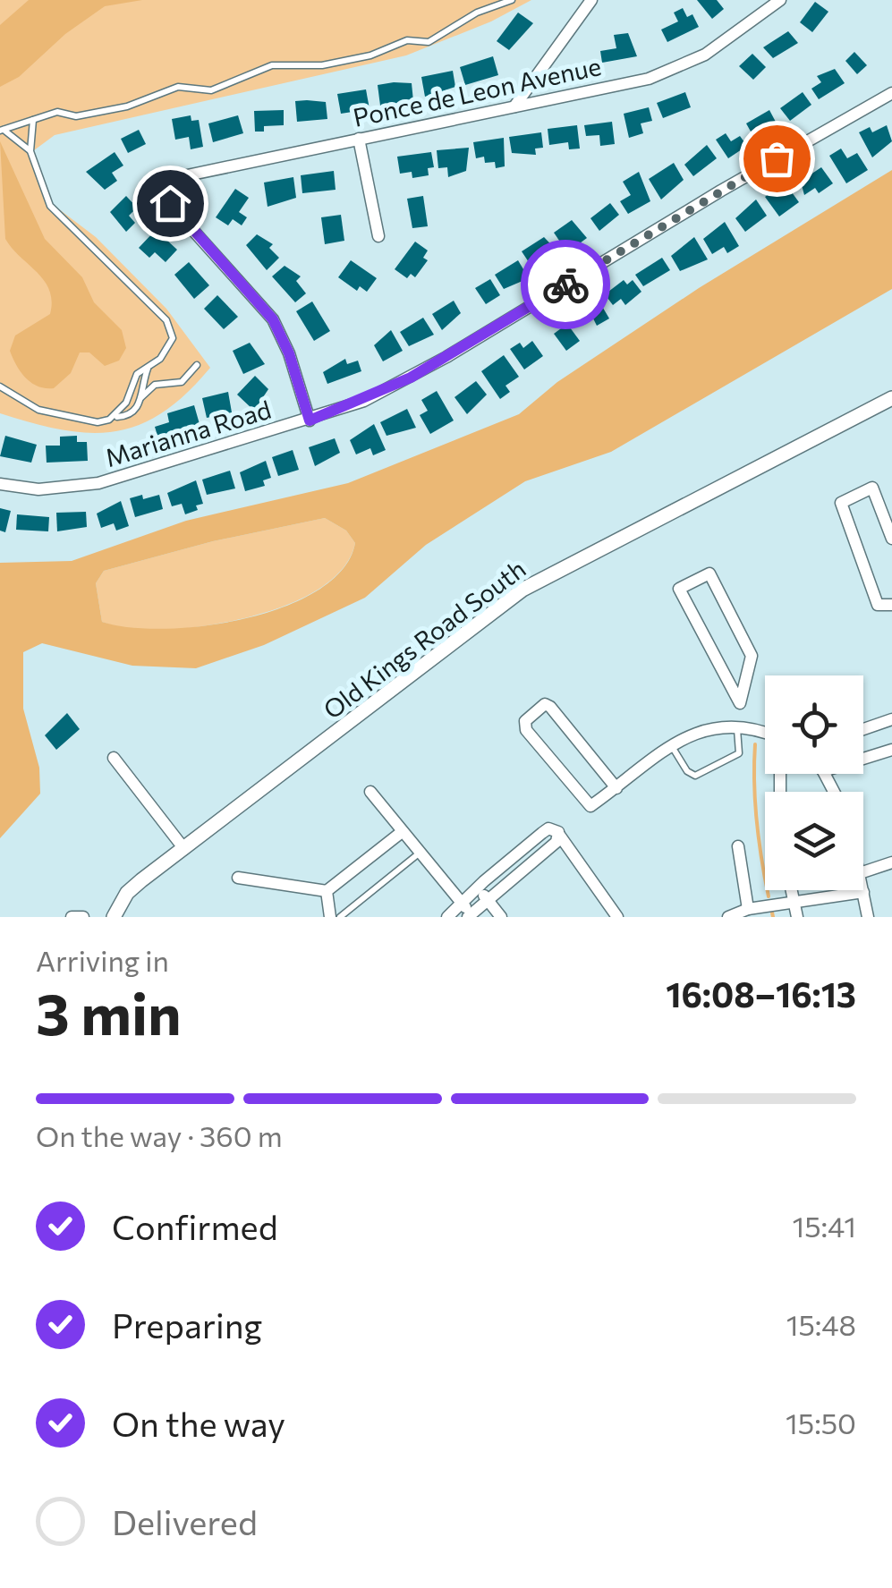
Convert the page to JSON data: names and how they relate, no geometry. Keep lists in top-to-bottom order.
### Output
{
  "streets": {
    "street": ["Ponce de Leon Avenue", "Marianna Road", "Old Kings Road South"]
  },
  "crossings": [
    ["Ponce de Leon Avenue", "Marianna Road"]
  ],
  "page": {
    "heading": ["3 min", "Arriving in", "16:08–16:13"],
    "bar": "On the way · 360 m",
    "list": [
      ["Confirmed", "15:41"],
      ["Preparing", "15:48"],
      ["On the way", "15:50"],
      "Delivered"
    ]
  }
}
